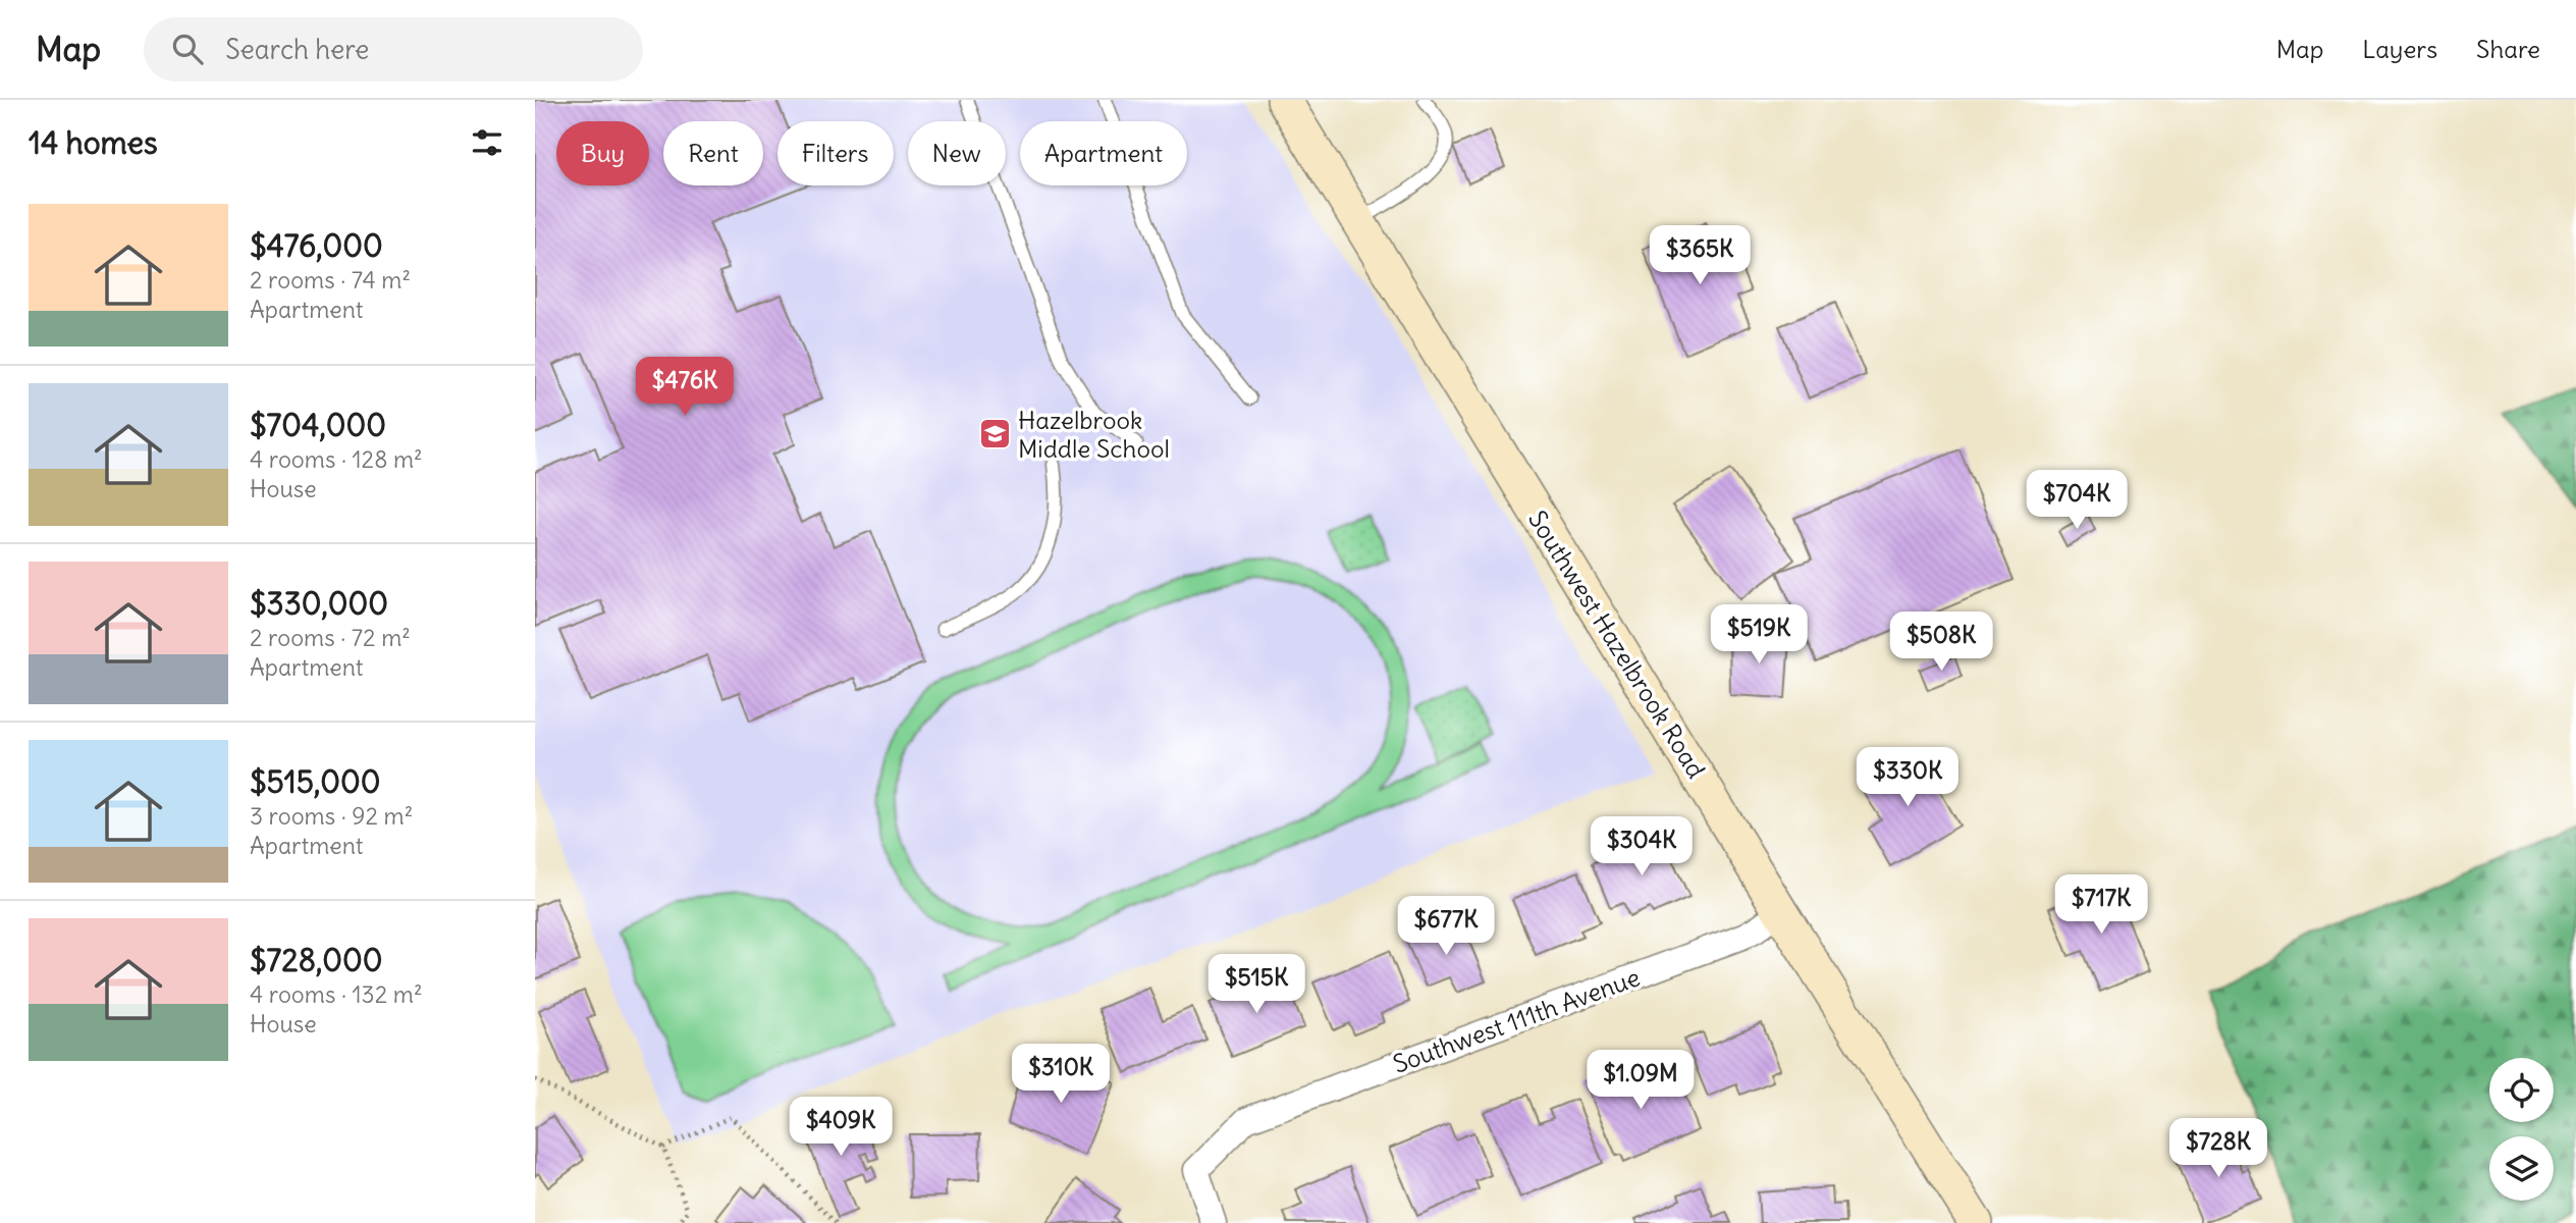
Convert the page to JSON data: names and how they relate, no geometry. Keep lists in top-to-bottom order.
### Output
{
  "streets": {
    "street": ["Southwest Hazelbrook Road", "Southwest 111th Avenue"]
  },
  "crossings": [
    ["Southwest Hazelbrook Road", "Southwest 111th Avenue"]
  ],
  "places": {
    "school or university": ["Hazelbrook Middle School"]
  },
  "page": {
    "header": "Map",
    "search": "Search here",
    "nav": ["Map", "Layers", "Share"],
    "heading": "14 homes",
    "chip": [
      "Buy",
      "Rent",
      "Filters",
      "New",
      "Apartment"
    ],
    "list": [
      {
        "name": "$476,000",
        "note": "2 rooms · 74 m² · Apartment"
      },
      {
        "name": "$704,000",
        "note": "4 rooms · 128 m² · House"
      },
      {
        "name": "$330,000",
        "note": "2 rooms · 72 m² · Apartment"
      },
      {
        "name": "$515,000",
        "note": "3 rooms · 92 m² · Apartment"
      },
      {
        "name": "$728,000",
        "note": "4 rooms · 132 m² · House"
      }
    ],
    "price": [
      "$365K",
      "$476K",
      "$704K",
      "$519K",
      "$508K",
      "$330K",
      "$304K",
      "$717K",
      "$677K",
      "$515K",
      "$310K",
      "$1.09M",
      "$409K",
      "$728K"
    ]
  }
}
